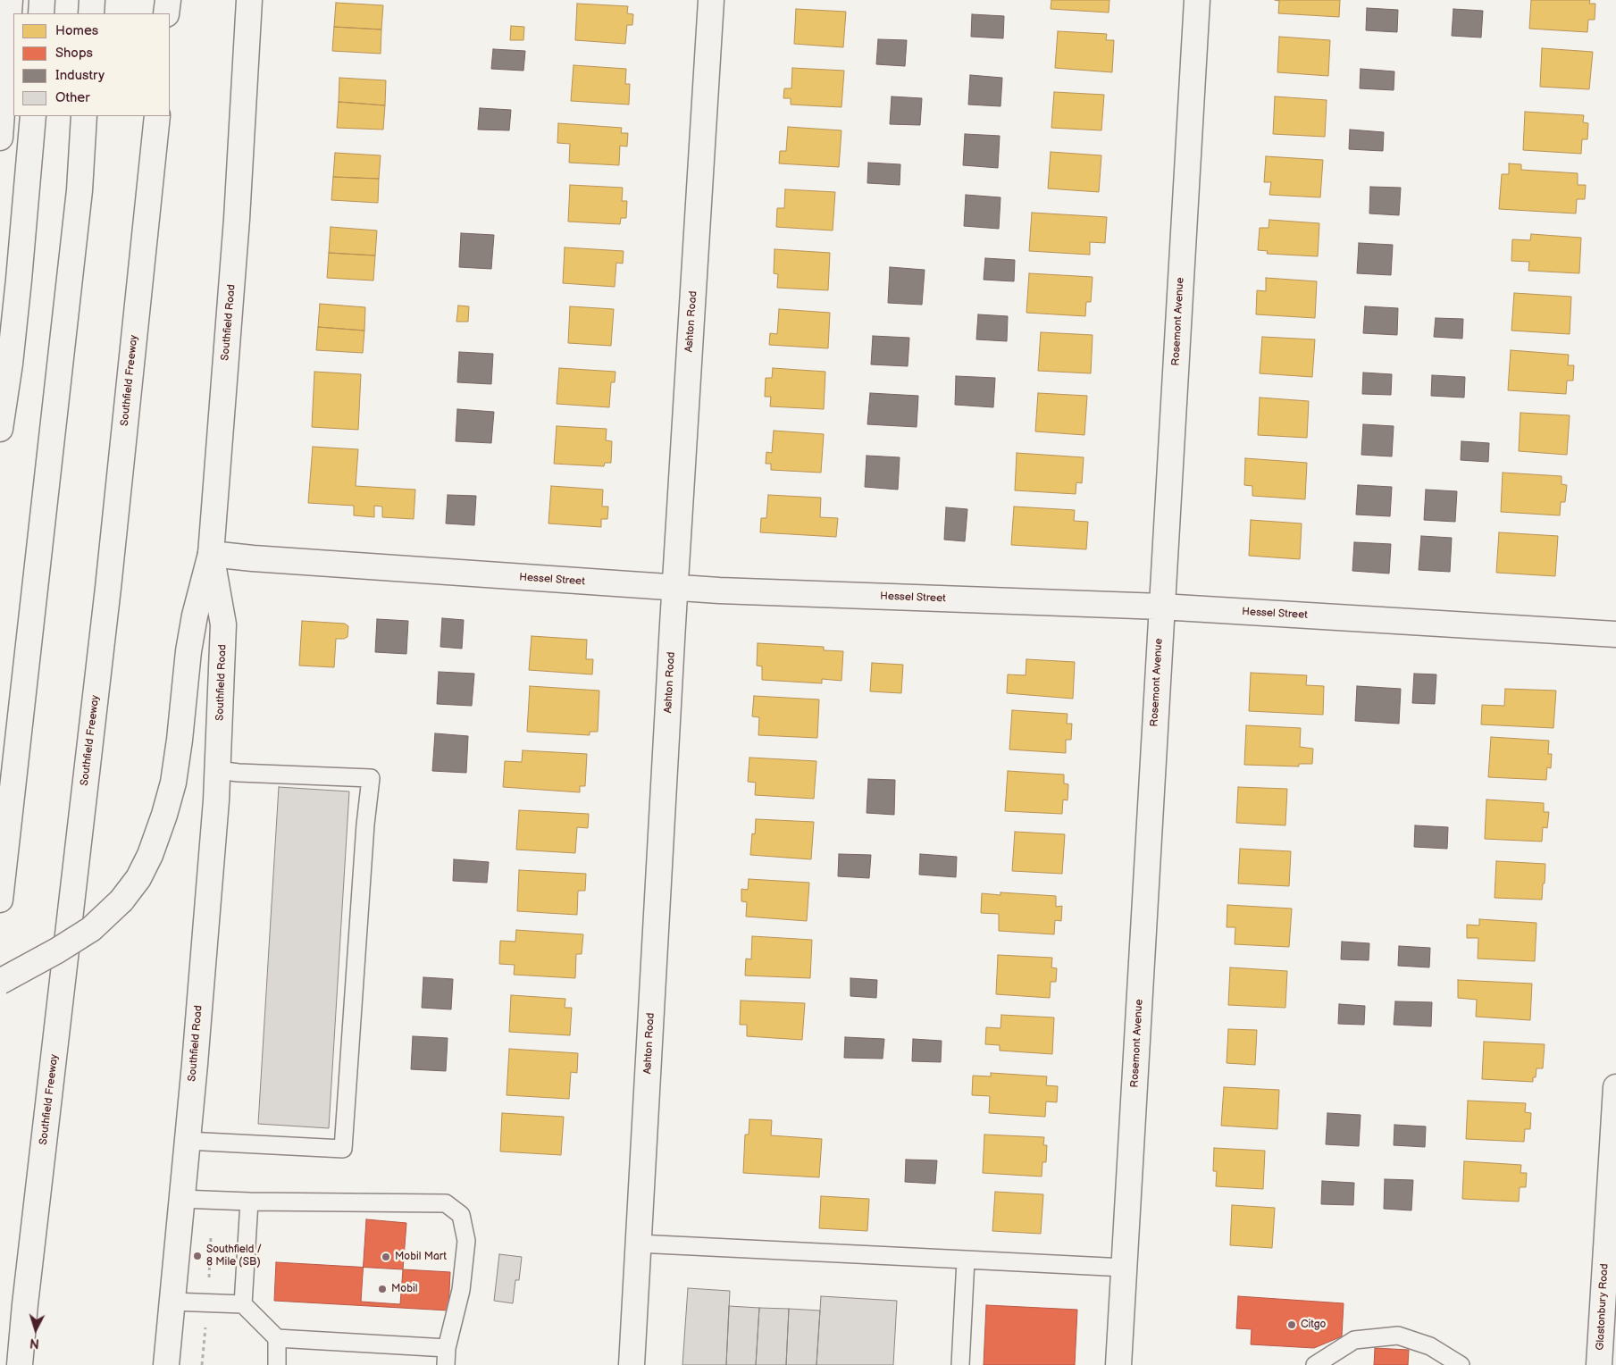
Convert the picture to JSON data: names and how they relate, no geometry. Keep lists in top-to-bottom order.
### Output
{
  "streets": {
    "main road": [
      "Ashton Road",
      "Rosemont Avenue",
      "Southfield Road",
      "Southfield Freeway",
      "Hessel Street",
      "Glastonbury Road"
    ]
  },
  "crossings": [
    ["Ashton Road", "Hessel Street"],
    ["Rosemont Avenue", "Hessel Street"],
    ["Southfield Road", "Hessel Street"]
  ],
  "places": [
    "Southfield / 8 Mile (SB)",
    "Mobil Mart",
    "Mobil",
    "Citgo"
  ],
  "legend": [
    "Homes",
    "Shops",
    "Industry",
    "Other"
  ],
  "north": "bottom"
}
